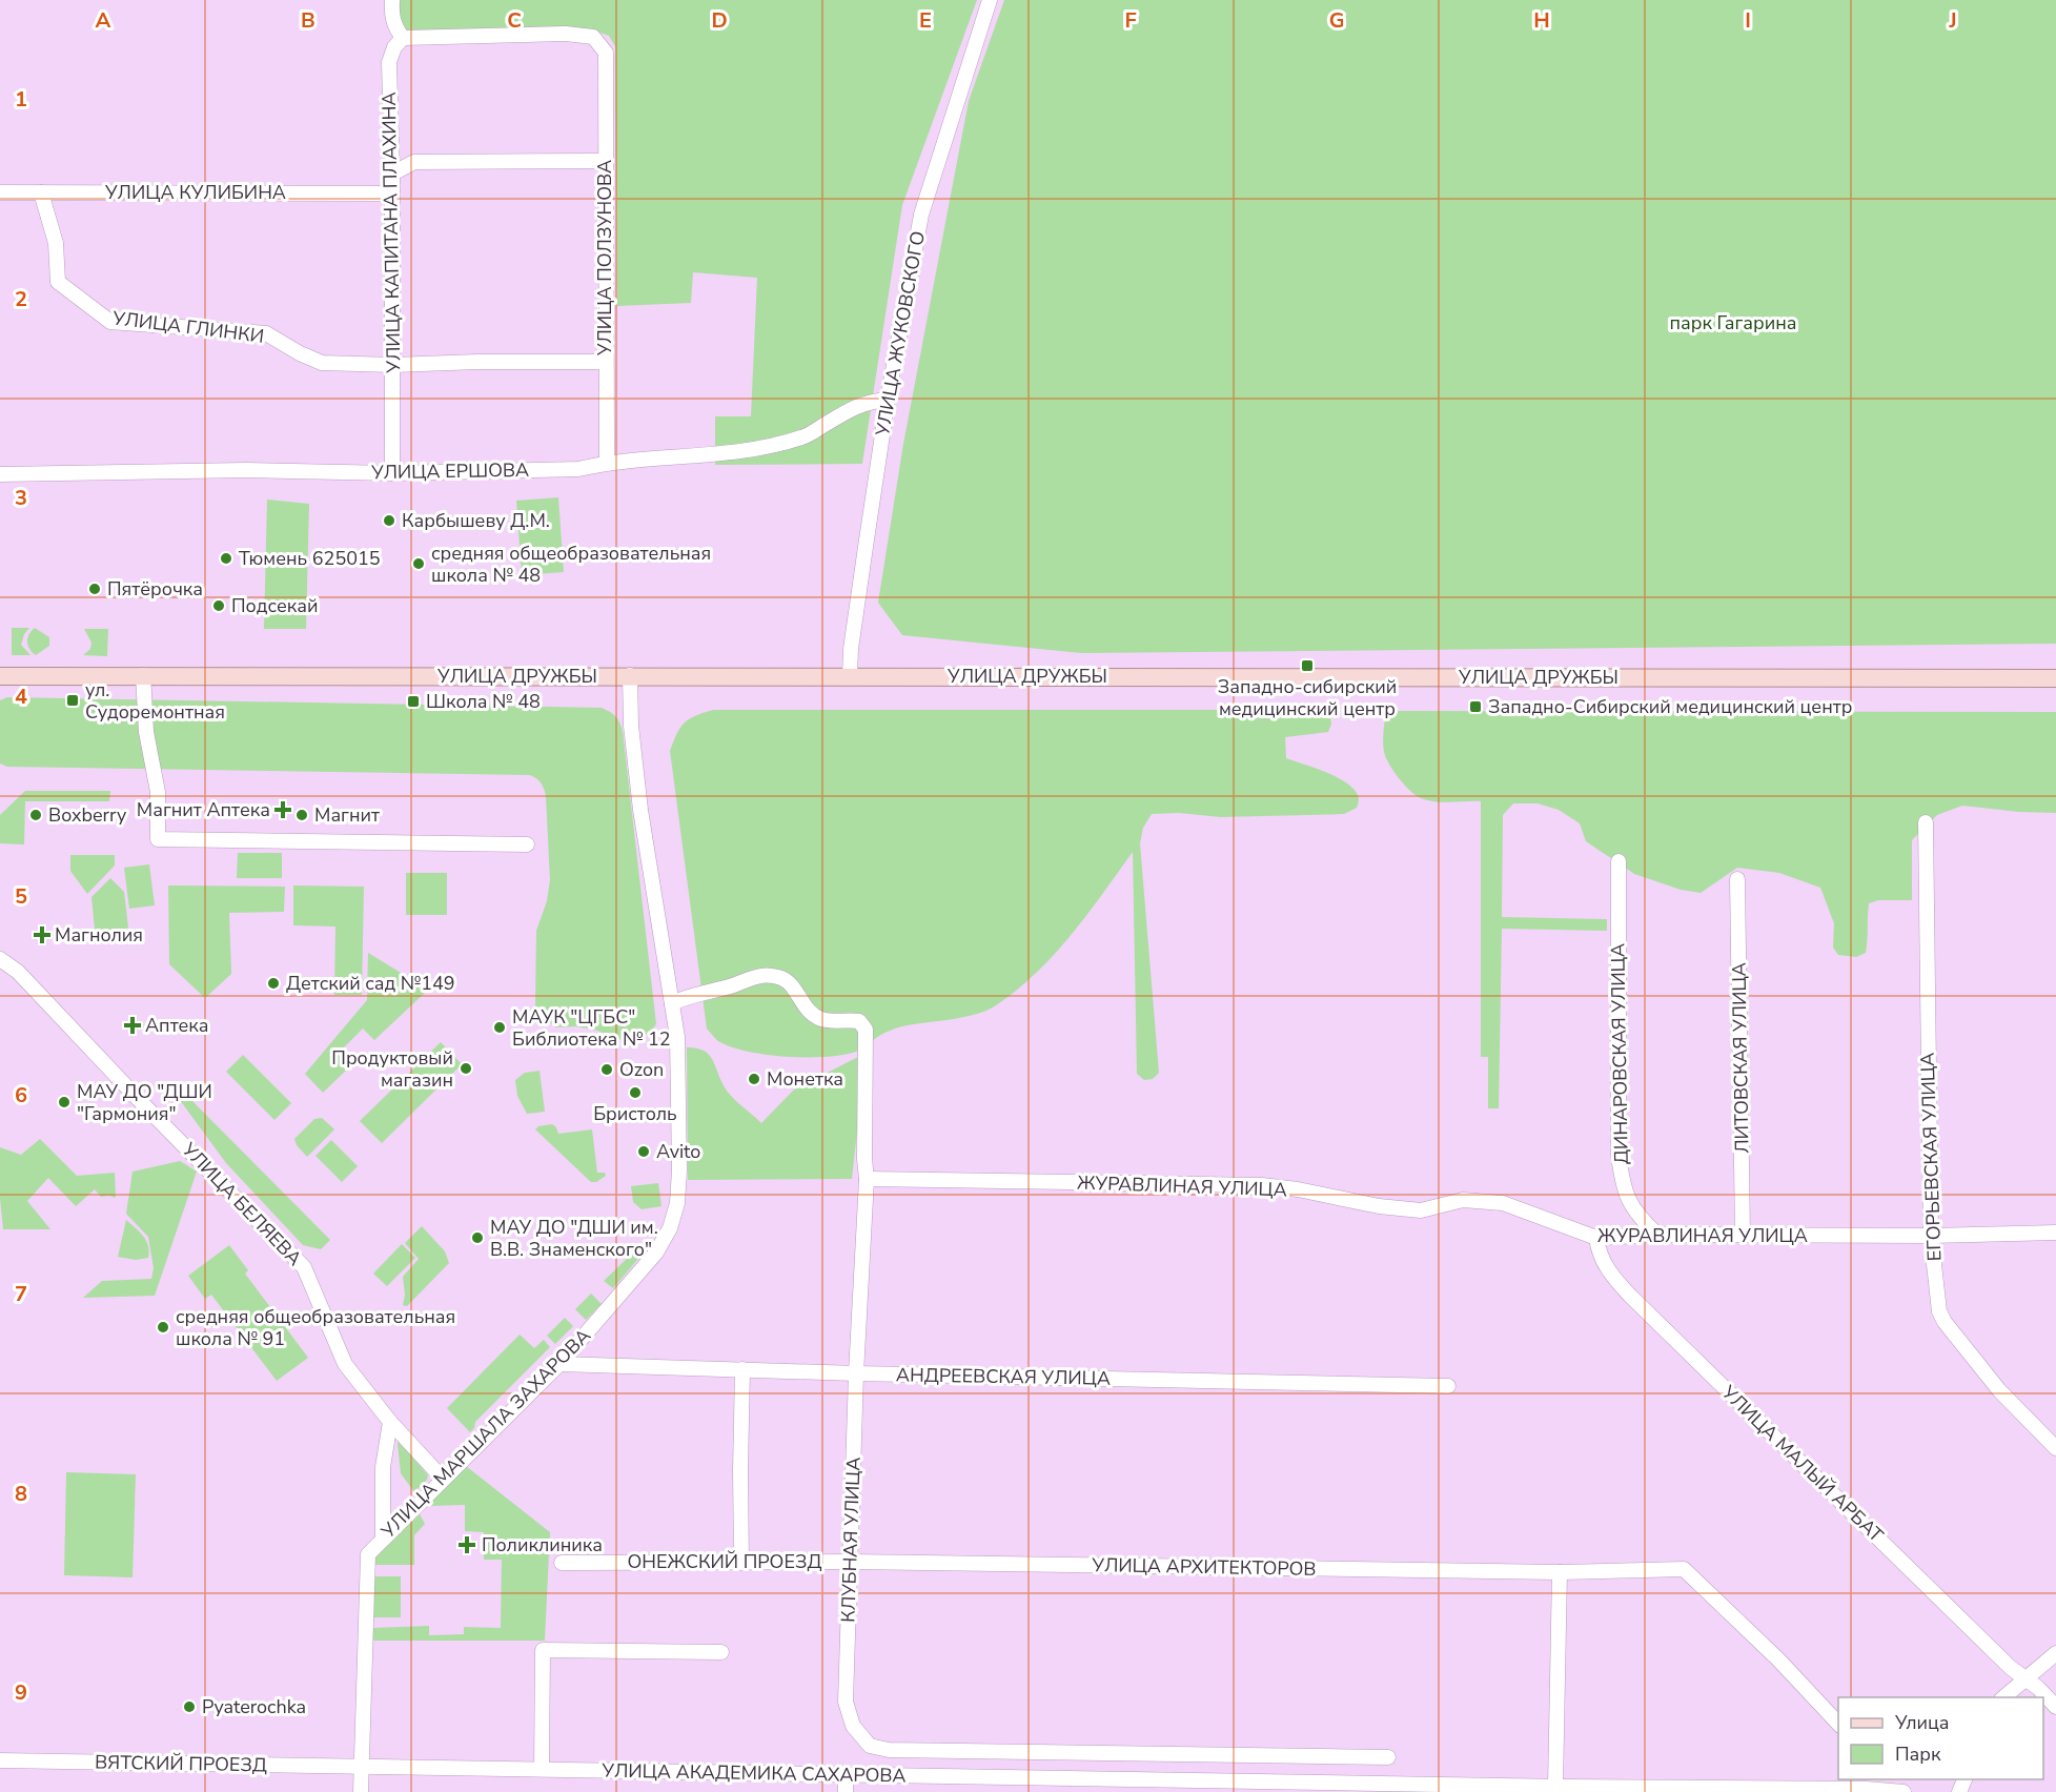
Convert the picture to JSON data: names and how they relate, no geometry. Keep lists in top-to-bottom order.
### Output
{
  "streets": {
    "main road": ["УЛИЦА ДРУЖБЫ"],
    "street": [
      "УЛИЦА КУЛИБИНА",
      "УЛИЦА КАПИТАНА ПЛАХИНА",
      "УЛИЦА ПОЛЗУНОВА",
      "УЛИЦА ГЛИНКИ",
      "УЛИЦА ЖУКОВСКОГО",
      "УЛИЦА ЕРШОВА",
      "ДИНАРОВСКАЯ УЛИЦА",
      "ЛИТОВСКАЯ УЛИЦА",
      "ЕГОРЬЕВСКАЯ УЛИЦА",
      "ЖУРАВЛИНАЯ УЛИЦА",
      "УЛИЦА БЕЛЯЕВА",
      "АНДРЕЕВСКАЯ УЛИЦА",
      "УЛИЦА МАРШАЛА ЗАХАРОВА",
      "УЛИЦА МАЛЫЙ АРБАТ",
      "КЛУБНАЯ УЛИЦА",
      "ОНЕЖСКИЙ ПРОЕЗД",
      "УЛИЦА АРХИТЕКТОРОВ",
      "ВЯТСКИЙ ПРОЕЗД",
      "УЛИЦА АКАДЕМИКА САХАРОВА"
    ]
  },
  "crossings": [
    ["УЛИЦА КУЛИБИНА", "УЛИЦА КАПИТАНА ПЛАХИНА"],
    ["УЛИЦА КУЛИБИНА", "УЛИЦА ГЛИНКИ"],
    ["УЛИЦА КАПИТАНА ПЛАХИНА", "УЛИЦА ПОЛЗУНОВА"],
    ["УЛИЦА КАПИТАНА ПЛАХИНА", "УЛИЦА ГЛИНКИ"],
    ["УЛИЦА КАПИТАНА ПЛАХИНА", "УЛИЦА ЕРШОВА"],
    ["УЛИЦА ПОЛЗУНОВА", "УЛИЦА ГЛИНКИ"],
    ["УЛИЦА ПОЛЗУНОВА", "УЛИЦА ЕРШОВА"],
    ["УЛИЦА ЖУКОВСКОГО", "УЛИЦА ЕРШОВА"],
    ["УЛИЦА ЖУКОВСКОГО", "УЛИЦА ДРУЖБЫ"],
    ["УЛИЦА ДРУЖБЫ", "УЛИЦА МАРШАЛА ЗАХАРОВА"],
    ["ДИНАРОВСКАЯ УЛИЦА", "ЖУРАВЛИНАЯ УЛИЦА"],
    ["ЛИТОВСКАЯ УЛИЦА", "ЖУРАВЛИНАЯ УЛИЦА"],
    ["ЕГОРЬЕВСКАЯ УЛИЦА", "ЖУРАВЛИНАЯ УЛИЦА"],
    ["ЖУРАВЛИНАЯ УЛИЦА", "УЛИЦА МАЛЫЙ АРБАТ"],
    ["ЖУРАВЛИНАЯ УЛИЦА", "КЛУБНАЯ УЛИЦА"],
    ["УЛИЦА БЕЛЯЕВА", "УЛИЦА МАРШАЛА ЗАХАРОВА"],
    ["АНДРЕЕВСКАЯ УЛИЦА", "УЛИЦА МАРШАЛА ЗАХАРОВА"],
    ["АНДРЕЕВСКАЯ УЛИЦА", "КЛУБНАЯ УЛИЦА"],
    ["УЛИЦА МАРШАЛА ЗАХАРОВА", "КЛУБНАЯ УЛИЦА"],
    ["УЛИЦА МАРШАЛА ЗАХАРОВА", "ВЯТСКИЙ ПРОЕЗД"],
    ["УЛИЦА МАРШАЛА ЗАХАРОВА", "УЛИЦА АКАДЕМИКА САХАРОВА"],
    ["КЛУБНАЯ УЛИЦА", "ОНЕЖСКИЙ ПРОЕЗД"],
    ["КЛУБНАЯ УЛИЦА", "УЛИЦА АРХИТЕКТОРОВ"],
    ["ОНЕЖСКИЙ ПРОЕЗД", "УЛИЦА АРХИТЕКТОРОВ"],
    ["ВЯТСКИЙ ПРОЕЗД", "УЛИЦА АКАДЕМИКА САХАРОВА"]
  ],
  "parks": ["парк Гагарина"],
  "places": {
    "other": [
      "Карбышеву Д.М.",
      "Тюмень 625015",
      "средняя общеобразовательная школа № 48",
      "Пятёрочка",
      "Подсекай",
      "Boxberry",
      "Магнит",
      "Детский сад №149",
      "МАУК \"ЦГБС\" Библиотека № 12",
      "Продуктовый магазин",
      "Ozon",
      "Монетка",
      "Бристоль",
      "МАУ ДО \"ДШИ \"Гармония\"",
      "Avito",
      "МАУ ДО \"ДШИ им. В.В. Знаменского\"",
      "средняя общеобразовательная школа № 91",
      "Pyaterochka"
    ],
    "transit": [
      "Западно-сибирский медицинский центр",
      "ул. Судоремонтная",
      "Школа № 48",
      "Западно-Сибирский медицинский центр"
    ],
    "health": [
      "Магнит Аптека",
      "Магнолия",
      "Аптека",
      "Поликлиника"
    ]
  },
  "legend": ["Улица", "Парк"],
  "grid": {
    "columns": [
      "A",
      "B",
      "C",
      "D",
      "E",
      "F",
      "G",
      "H",
      "I",
      "J"
    ],
    "rows": [
      "1",
      "2",
      "3",
      "4",
      "5",
      "6",
      "7",
      "8",
      "9"
    ]
  }
}
